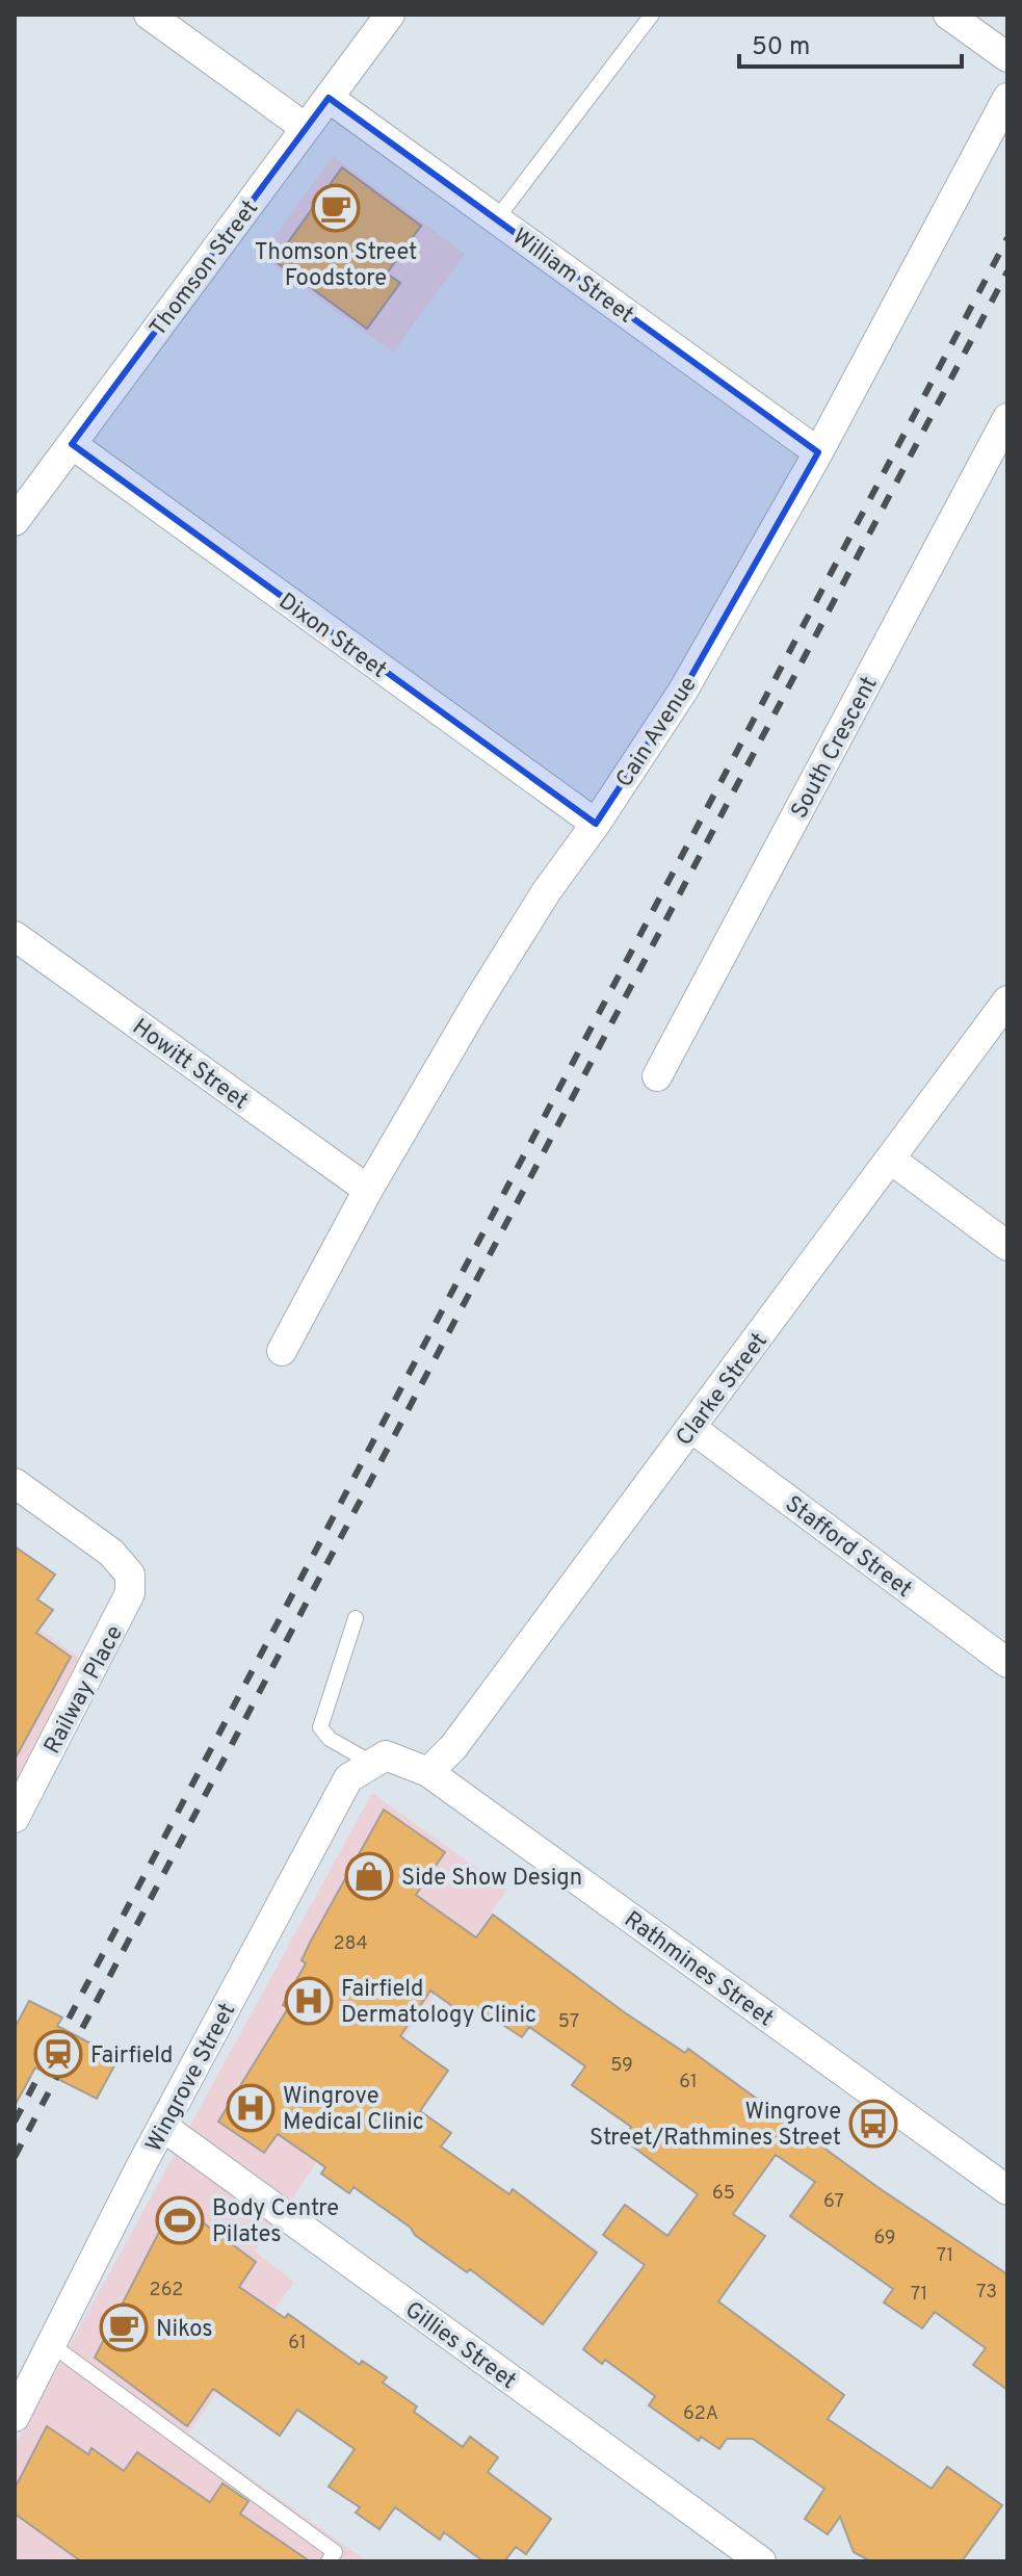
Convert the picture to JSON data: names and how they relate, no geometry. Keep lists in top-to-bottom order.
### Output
{
  "streets": {
    "street": [
      "Thomson Street",
      "William Street",
      "Dixon Street",
      "Cain Avenue",
      "South Crescent",
      "Howitt Street",
      "Clarke Street",
      "Stafford Street",
      "Railway Place",
      "Rathmines Street",
      "Wingrove Street",
      "Gillies Street"
    ]
  },
  "crossings": [
    ["Thomson Street", "William Street"],
    ["Thomson Street", "Dixon Street"],
    ["William Street", "Cain Avenue"],
    ["Dixon Street", "Cain Avenue"],
    ["Cain Avenue", "Howitt Street"],
    ["Clarke Street", "Stafford Street"],
    ["Clarke Street", "Rathmines Street"],
    ["Rathmines Street", "Wingrove Street"],
    ["Wingrove Street", "Gillies Street"]
  ],
  "places": {
    "cafe": ["Thomson Street Foodstore", "Nikos"],
    "shop": ["Side Show Design"],
    "hospital": ["Fairfield Dermatology Clinic", "Wingrove Medical Clinic"],
    "station": ["Fairfield"],
    "bus stop": ["Wingrove Street/Rathmines Street"],
    "sports": ["Body Centre Pilates"]
  },
  "house_numbers": [
    "284",
    "57",
    "59",
    "61",
    "65",
    "67",
    "69",
    "71",
    "262",
    "73",
    "71",
    "61",
    "62A"
  ],
  "scale_bar": "50 m"
}
